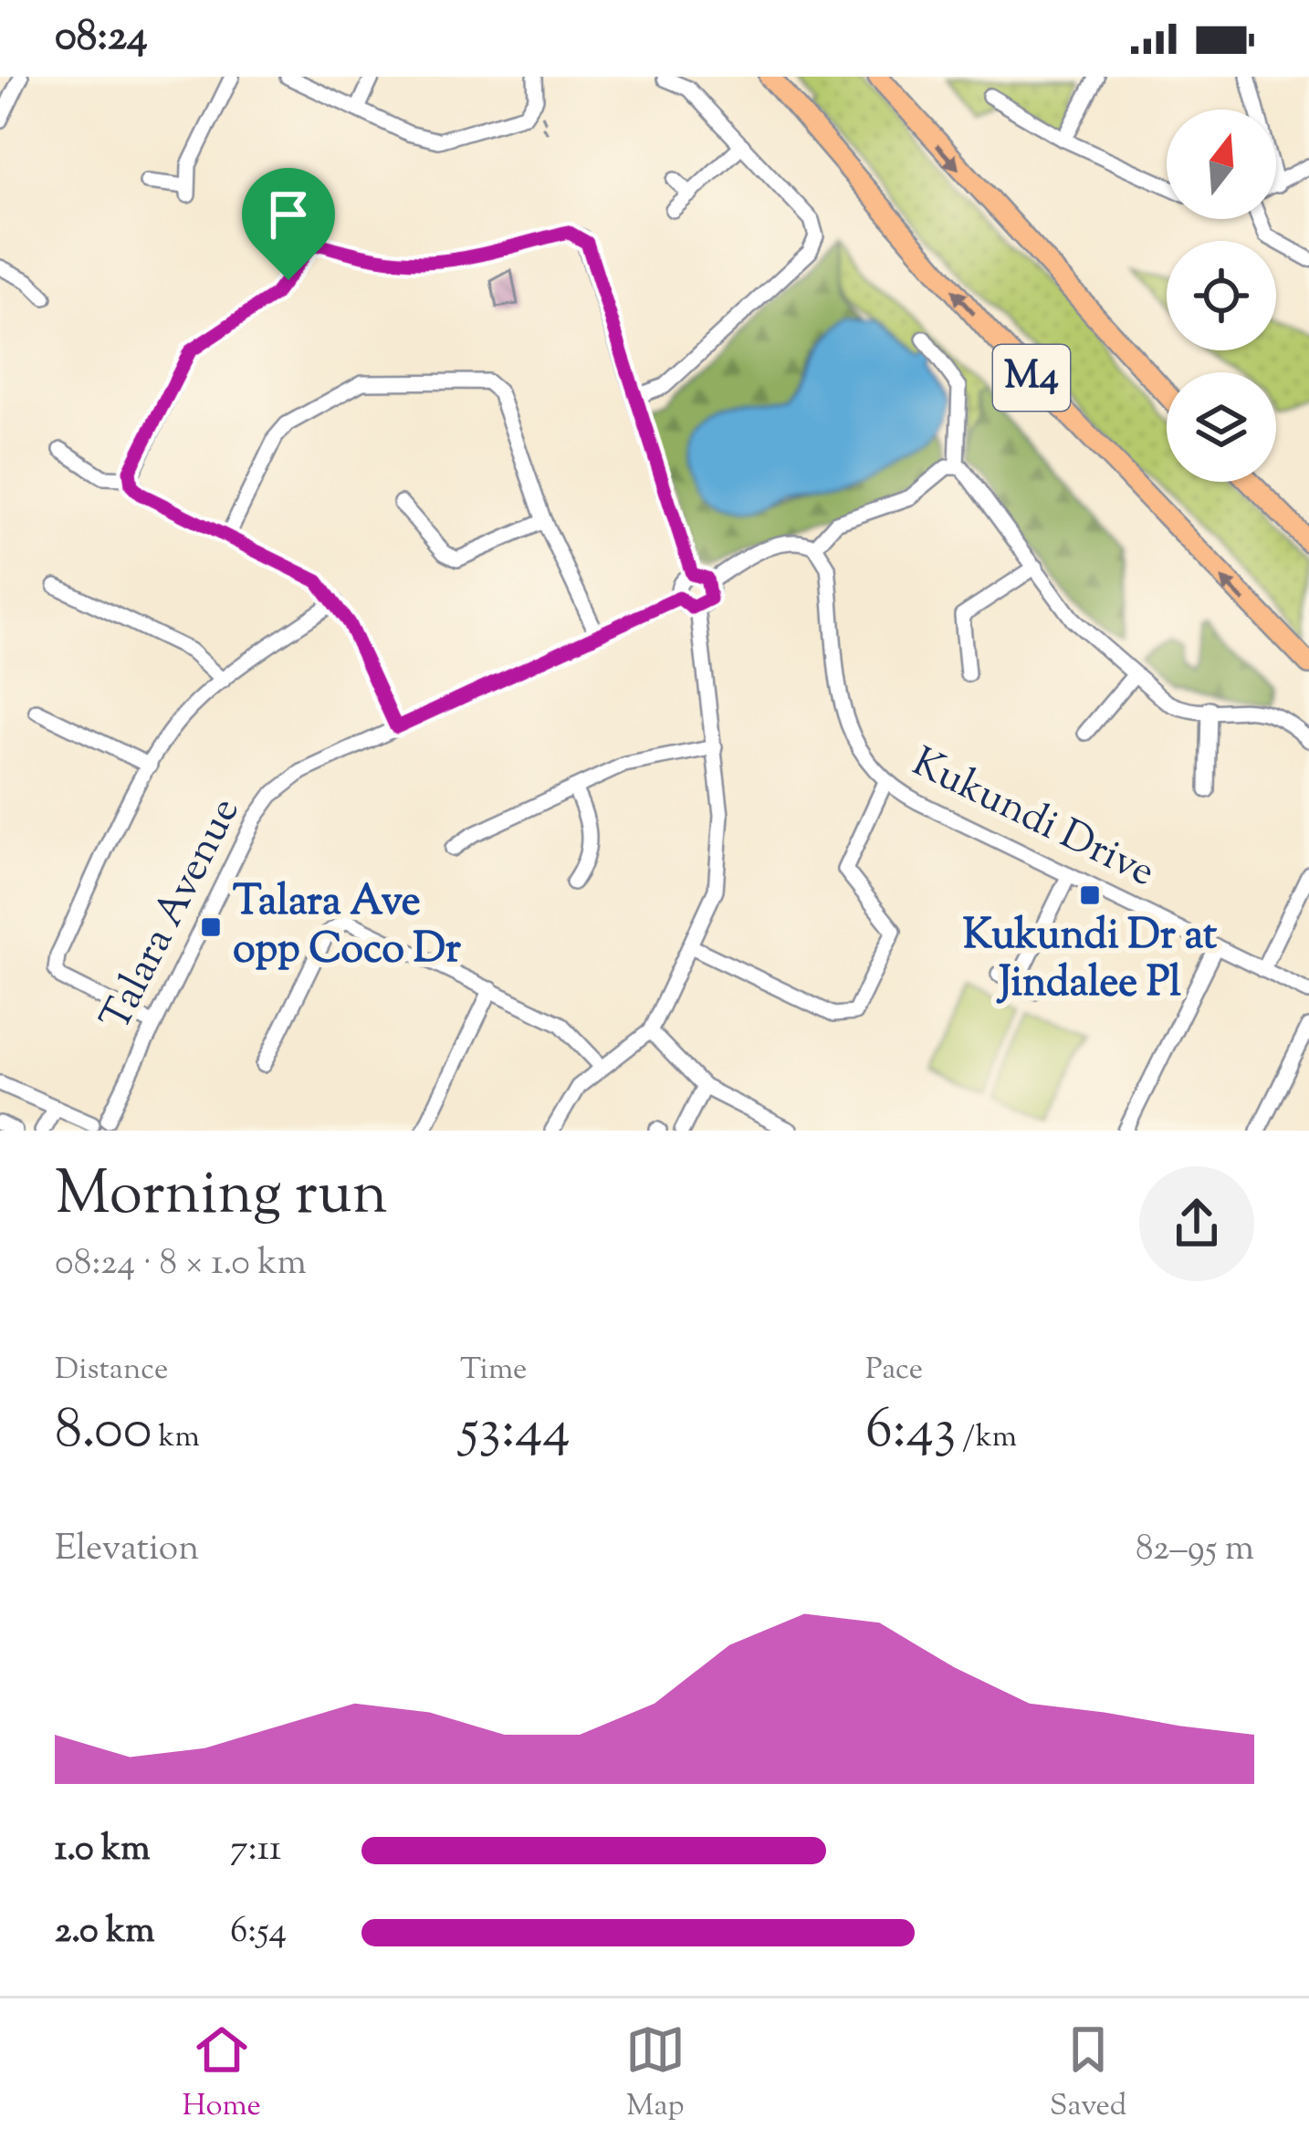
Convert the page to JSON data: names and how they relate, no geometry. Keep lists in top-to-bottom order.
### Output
{
  "streets": {
    "highway": ["M4"],
    "street": ["Kukundi Drive", "Talara Avenue"]
  },
  "places": {
    "transit": ["Kukundi Dr at Jindalee Pl", "Talara Ave opp Coco Dr"]
  },
  "north": "top",
  "page": {
    "status": "08:24",
    "heading": ["Morning run", "08:24 · 8 × 1.0 km"],
    "stats": [
      ["Distance", "8.00 km"],
      ["Time", "53:44"],
      ["Pace", "6:43 /km"]
    ],
    "chart": ["Elevation", "82–95 m"],
    "list": [
      {
        "name": "1.0 km",
        "note": "7:11"
      },
      {
        "name": "2.0 km",
        "note": "6:54"
      }
    ],
    "tabs": ["Home", "Map", "Saved"]
  }
}
